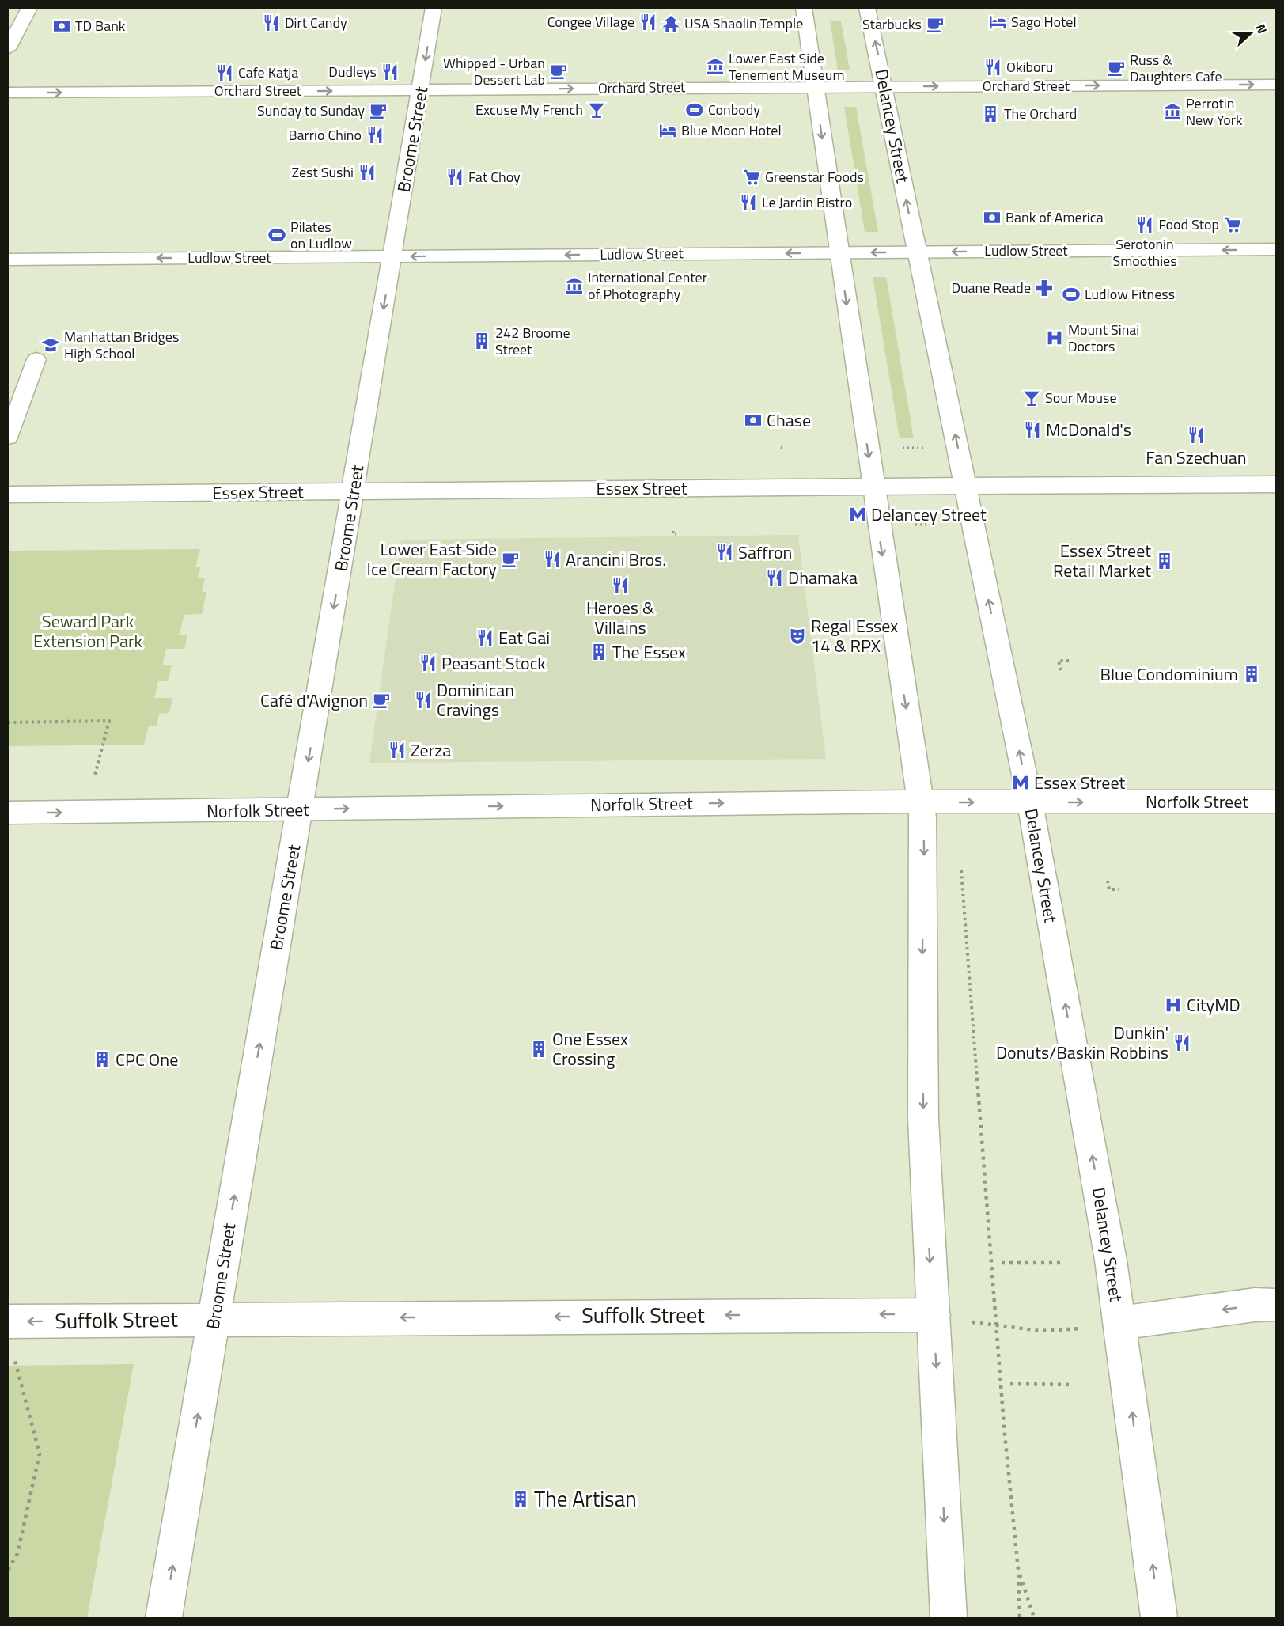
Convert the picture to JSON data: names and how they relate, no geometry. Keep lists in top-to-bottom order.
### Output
{
  "streets": {
    "street": [
      "Orchard Street",
      "Delancey Street",
      "Broome Street",
      "Ludlow Street",
      "Essex Street",
      "Norfolk Street",
      "Suffolk Street"
    ]
  },
  "crossings": [
    ["Orchard Street", "Delancey Street"],
    ["Orchard Street", "Broome Street"],
    ["Delancey Street", "Ludlow Street"],
    ["Delancey Street", "Essex Street"],
    ["Delancey Street", "Norfolk Street"],
    ["Broome Street", "Ludlow Street"],
    ["Broome Street", "Essex Street"],
    ["Broome Street", "Norfolk Street"],
    ["Broome Street", "Suffolk Street"]
  ],
  "one_way": [
    "Orchard Street",
    "Ludlow Street",
    "Norfolk Street",
    "Suffolk Street"
  ],
  "parks": ["Seward Park Extension Park"],
  "places": {
    "restaurant": [
      "Congee Village",
      "Dirt Candy",
      "Okiboru",
      "Dudleys",
      "Cafe Katja",
      "Barrio Chino",
      "Zest Sushi",
      "Fat Choy",
      "Le Jardin Bistro",
      "Serotonin Smoothies",
      "McDonald's",
      "Fan Szechuan",
      "Saffron",
      "Arancini Bros.",
      "Dhamaka",
      "Heroes & Villains",
      "Eat Gai",
      "Peasant Stock",
      "Dominican Cravings",
      "Zerza",
      "Dunkin' Donuts/Baskin Robbins"
    ],
    "hotel": ["Sago Hotel", "Blue Moon Hotel"],
    "temple": ["USA Shaolin Temple"],
    "cafe": [
      "Starbucks",
      "Russ & Daughters Cafe",
      "Whipped - Urban Dessert Lab",
      "Sunday to Sunday",
      "Lower East Side Ice Cream Factory",
      "Café d'Avignon"
    ],
    "bank": ["TD Bank", "Bank of America", "Chase"],
    "museum": ["Lower East Side Tenement Museum", "Perrotin New York", "International Center of Photography"],
    "bar": ["Excuse My French", "Sour Mouse"],
    "sports": ["Conbody", "Pilates on Ludlow", "Ludlow Fitness"],
    "building": [
      "The Orchard",
      "242 Broome Street",
      "Essex Street Retail Market",
      "The Essex",
      "Blue Condominium",
      "One Essex Crossing",
      "CPC One",
      "The Artisan"
    ],
    "supermarket": ["Greenstar Foods", "Food Stop"],
    "pharmacy": ["Duane Reade"],
    "hospital": ["Mount Sinai Doctors", "CityMD"],
    "school or university": ["Manhattan Bridges High School"],
    "metro station": ["Delancey Street", "Essex Street"],
    "theatre": ["Regal Essex 14 & RPX"]
  },
  "north": "right"
}
